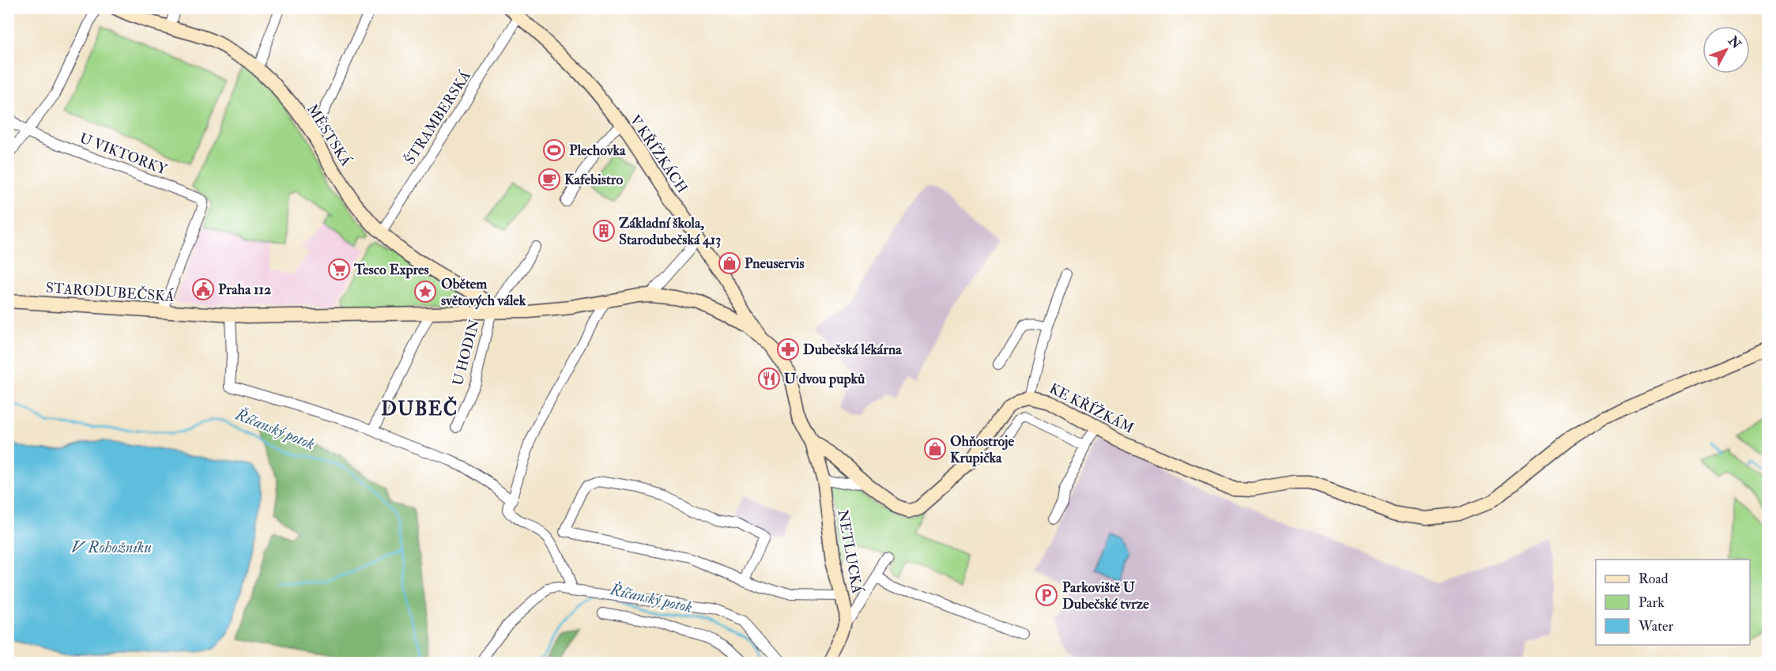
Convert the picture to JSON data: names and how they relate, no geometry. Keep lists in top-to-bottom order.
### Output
{
  "streets": {
    "street": [
      "ŠTRAMBERSKÁ",
      "MĚSTSKÁ",
      "U VIKTORKY",
      "V KŘÍŽKÁCH",
      "STARODUBEČSKÁ",
      "U HODIN",
      "KE KŘÍŽKÁM",
      "NETLUCKÁ"
    ]
  },
  "crossings": [
    ["ŠTRAMBERSKÁ", "MĚSTSKÁ"],
    ["ŠTRAMBERSKÁ", "V KŘÍŽKÁCH"],
    ["MĚSTSKÁ", "STARODUBEČSKÁ"],
    ["MĚSTSKÁ", "U HODIN"],
    ["U VIKTORKY", "STARODUBEČSKÁ"],
    ["V KŘÍŽKÁCH", "STARODUBEČSKÁ"],
    ["STARODUBEČSKÁ", "U HODIN"],
    ["STARODUBEČSKÁ", "NETLUCKÁ"]
  ],
  "districts": ["DUBEČ"],
  "water": ["Říčanský potok", "V Rohožníku"],
  "places": {
    "sports": ["Plechovka"],
    "cafe": ["Kafebistro"],
    "building": ["Základní škola, Starodubečská 413"],
    "shop": ["Pneuservis", "Ohňostroje Krupička"],
    "supermarket": ["Tesco Expres"],
    "public building": ["Praha 112"],
    "place": ["Obětem světových válek"],
    "pharmacy": ["Dubečská lékárna"],
    "restaurant": ["U dvou pupků"],
    "parking": ["Parkoviště U Dubečské tvrze"]
  },
  "legend": ["Road", "Park", "Water"],
  "north": "top right"
}
